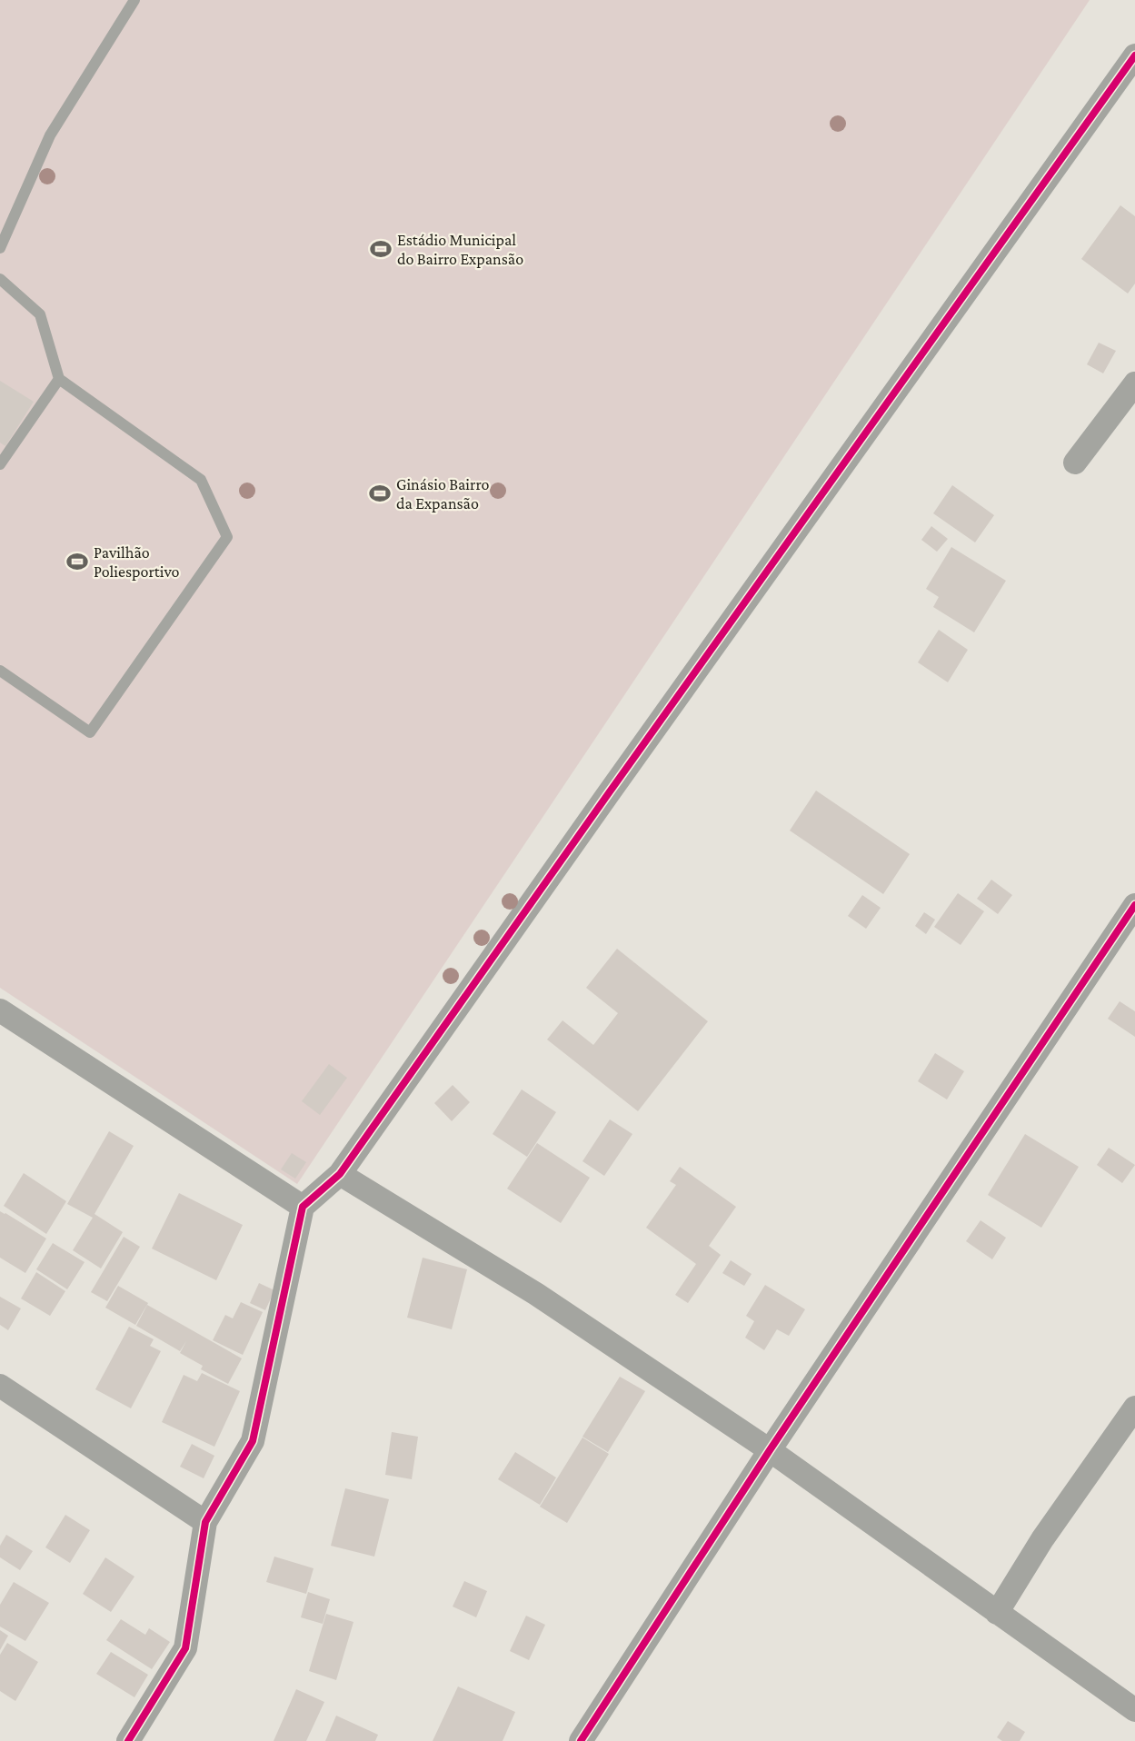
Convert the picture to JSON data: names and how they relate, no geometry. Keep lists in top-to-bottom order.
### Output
{
  "places": {
    "sports": ["Estádio Municipal do Bairro Expansão", "Ginásio Bairro da Expansão", "Pavilhão Poliesportivo"]
  }
}
